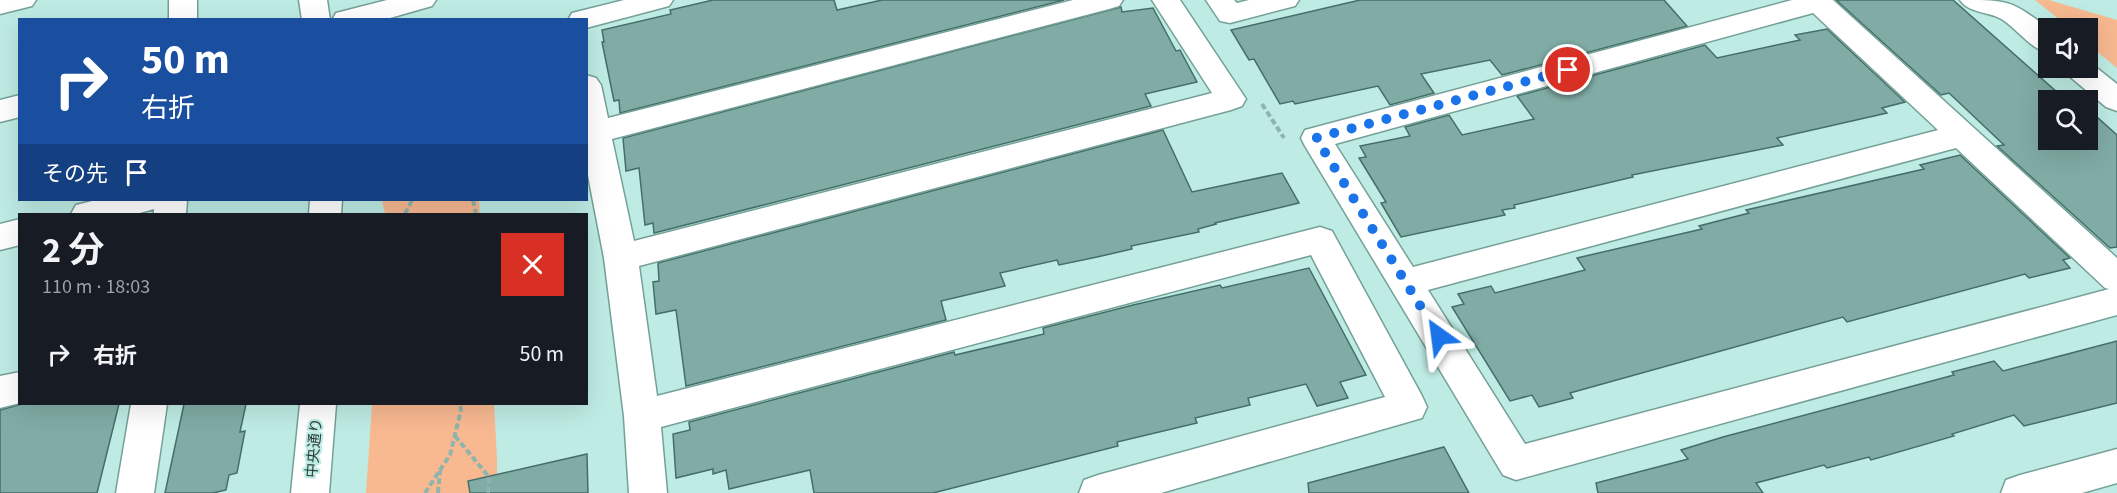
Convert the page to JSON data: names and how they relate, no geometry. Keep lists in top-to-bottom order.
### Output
{
  "streets": {
    "street": ["中央通り"]
  },
  "page": {
    "turn": ["50 m", "右折"],
    "then": "その先",
    "heading": ["2 分", "110 m · 18:03"],
    "list": [
      {
        "name": "右折",
        "value": "50 m"
      }
    ]
  }
}
